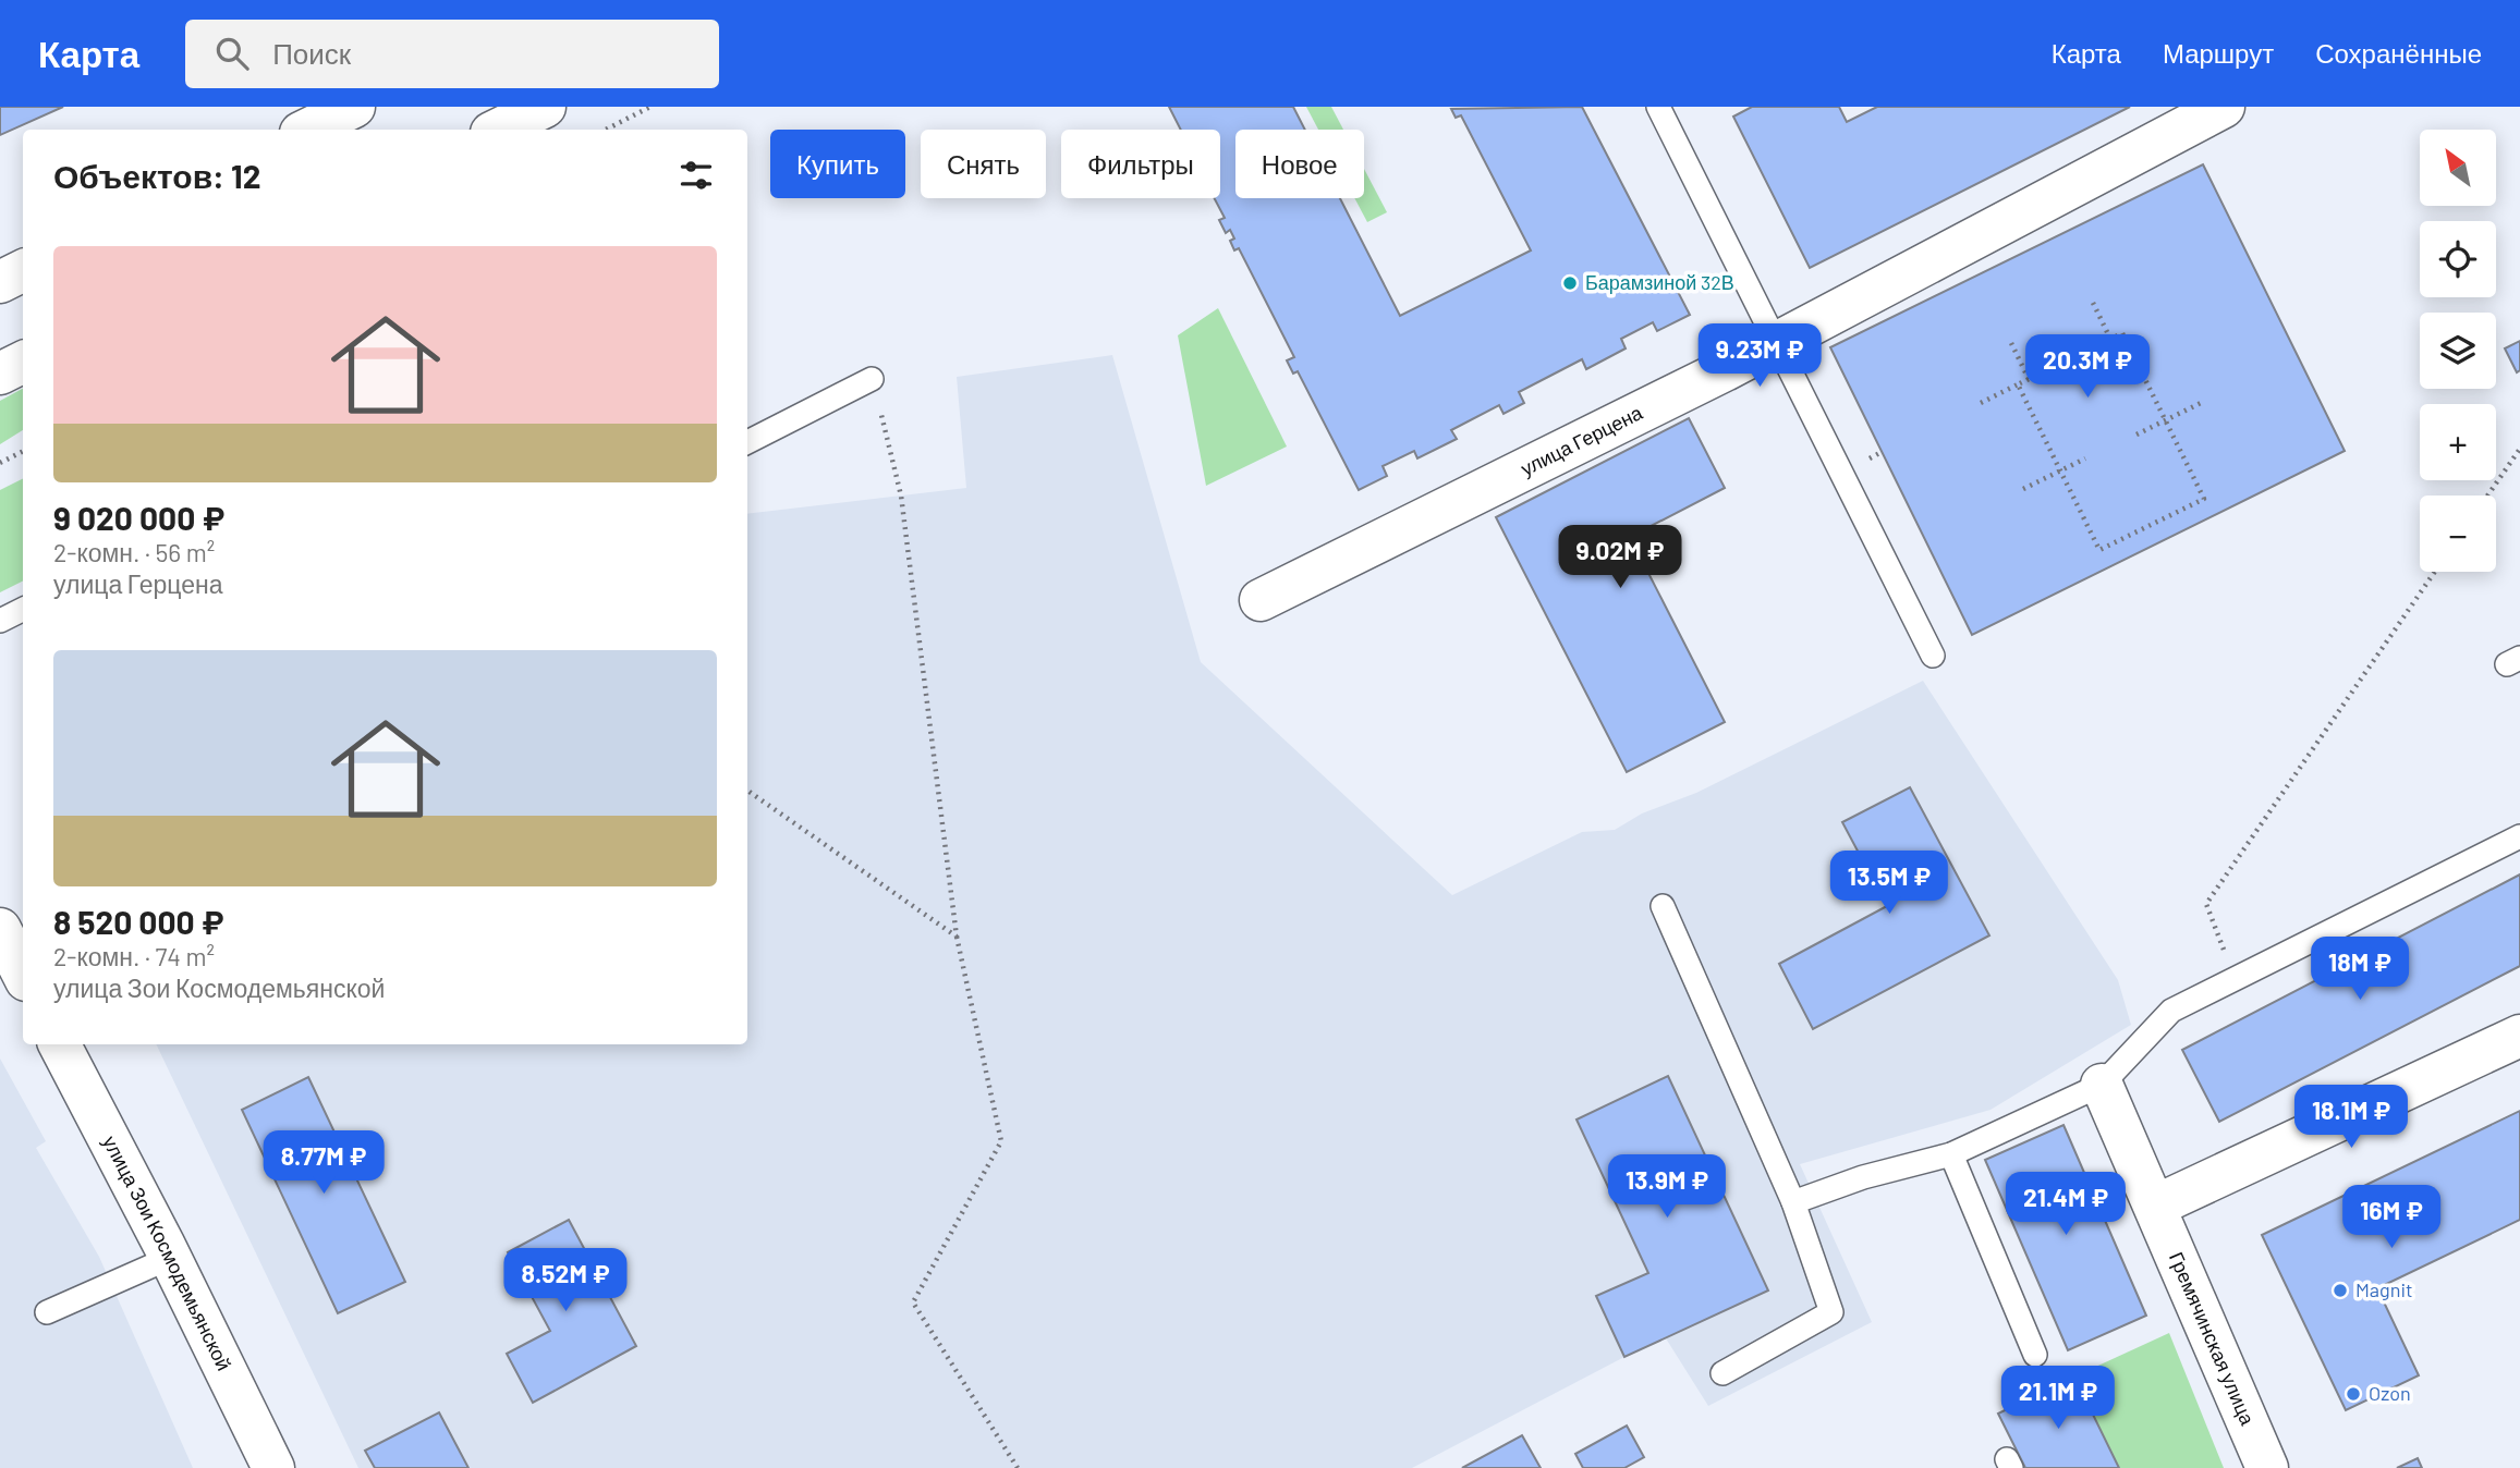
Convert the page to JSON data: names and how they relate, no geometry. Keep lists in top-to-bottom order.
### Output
{
  "streets": {
    "street": ["улица Герцена", "улица Зои Космодемьянской", "Гремячинская улица"]
  },
  "places": ["Барамзиной 32В", "Magnit", "Ozon"],
  "north": "top left",
  "page": {
    "header": "Карта",
    "search": "Поиск",
    "nav": ["Карта", "Маршрут", "Сохранённые"],
    "map_buttons": ["+", "−"],
    "chip": [
      "Купить",
      "Снять",
      "Фильтры",
      "Новое"
    ],
    "heading": "Объектов: 12",
    "list": [
      {
        "name": "9 020 000 ₽",
        "note": "2-комн. · 56 m² · улица Герцена"
      },
      {
        "name": "8 520 000 ₽",
        "note": "2-комн. · 74 m² · улица Зои Космодемьянской"
      }
    ],
    "price": [
      "9.23M ₽",
      "20.3M ₽",
      "9.02M ₽",
      "13.5M ₽",
      "18M ₽",
      "18.1M ₽",
      "8.77M ₽",
      "13.9M ₽",
      "21.4M ₽",
      "16M ₽",
      "8.52M ₽",
      "21.1M ₽"
    ]
  }
}
